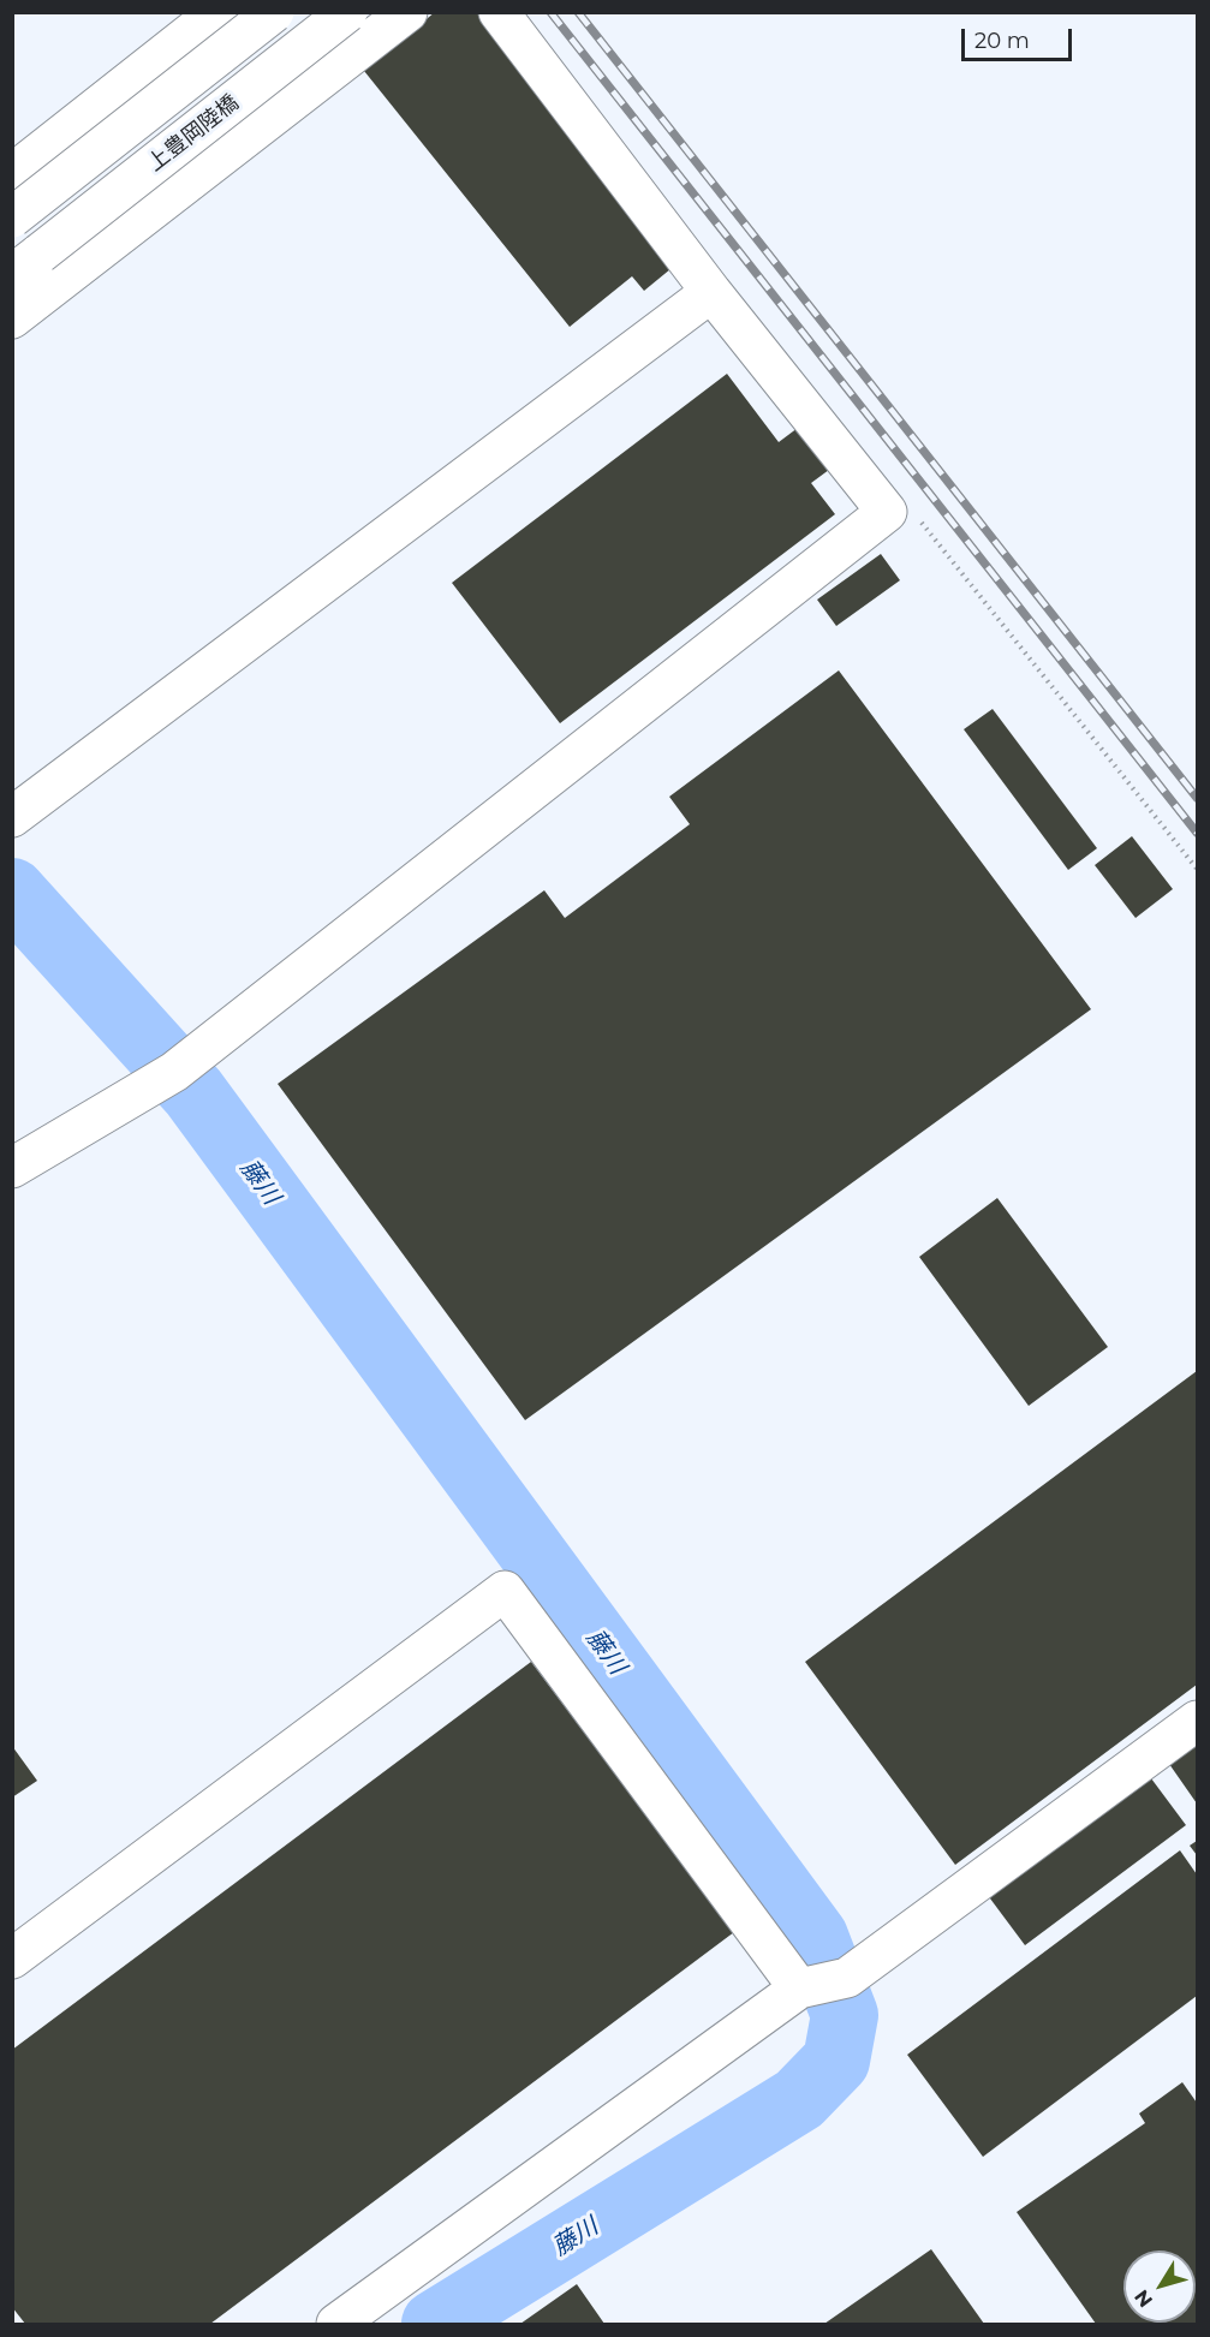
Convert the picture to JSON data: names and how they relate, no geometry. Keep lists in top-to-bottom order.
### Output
{
  "streets": {
    "street": ["上豊岡陸橋"]
  },
  "water": ["藤川"],
  "scale_bar": "20 m",
  "north": "bottom left"
}
